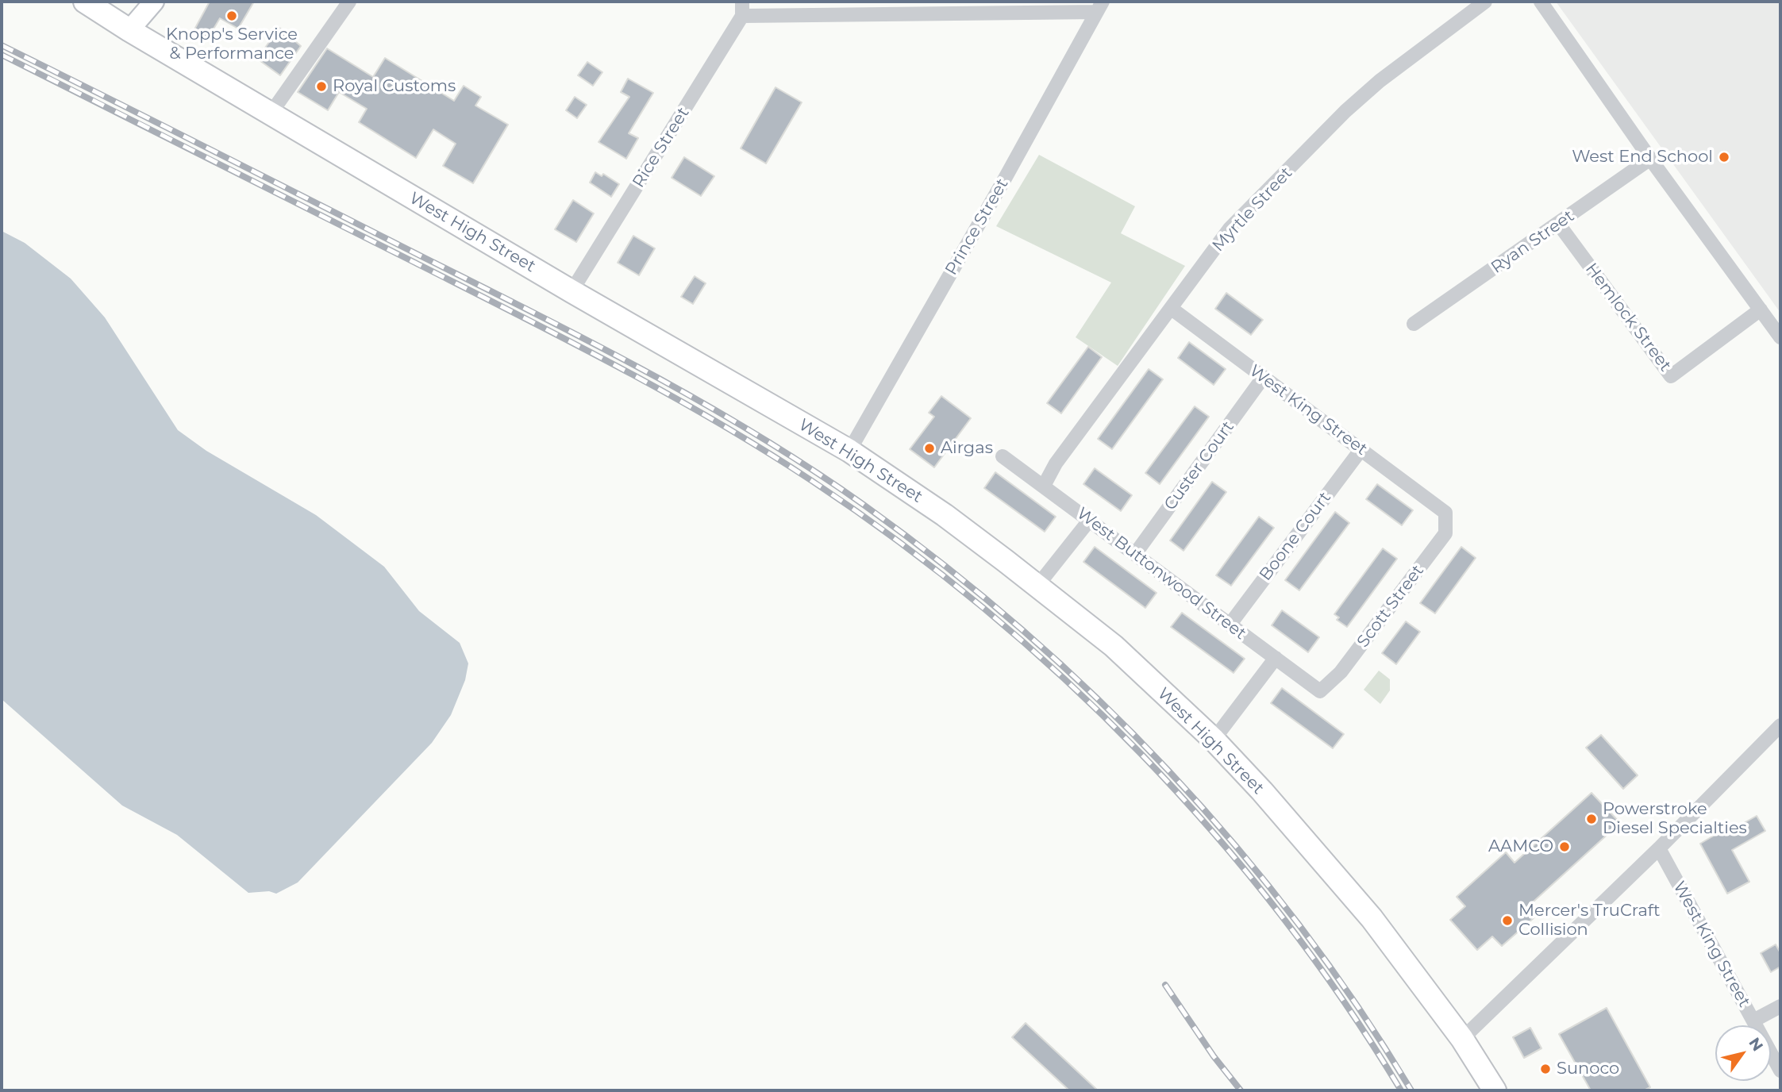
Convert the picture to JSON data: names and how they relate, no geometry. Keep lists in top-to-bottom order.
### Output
{
  "streets": {
    "main road": ["West High Street"],
    "street": [
      "Rice Street",
      "Myrtle Street",
      "Prince Street",
      "Ryan Street",
      "Hemlock Street",
      "West King Street",
      "Custer Court",
      "Boone Court",
      "West Buttonwood Street",
      "Scott Street"
    ]
  },
  "crossings": [
    ["Rice Street", "West High Street"],
    ["Myrtle Street", "West King Street"],
    ["Myrtle Street", "West Buttonwood Street"],
    ["Prince Street", "West High Street"],
    ["Ryan Street", "Hemlock Street"],
    ["West King Street", "Custer Court"],
    ["West King Street", "Boone Court"],
    ["West King Street", "Scott Street"],
    ["Custer Court", "West Buttonwood Street"],
    ["Boone Court", "West Buttonwood Street"],
    ["West Buttonwood Street", "Scott Street"]
  ],
  "places": [
    "Knopp's Service & Performance",
    "Royal Customs",
    "West End School",
    "Airgas",
    "Powerstroke Diesel Specialties",
    "AAMCO",
    "Mercer's TruCraft Collision",
    "Sunoco"
  ],
  "north": "top right"
}
